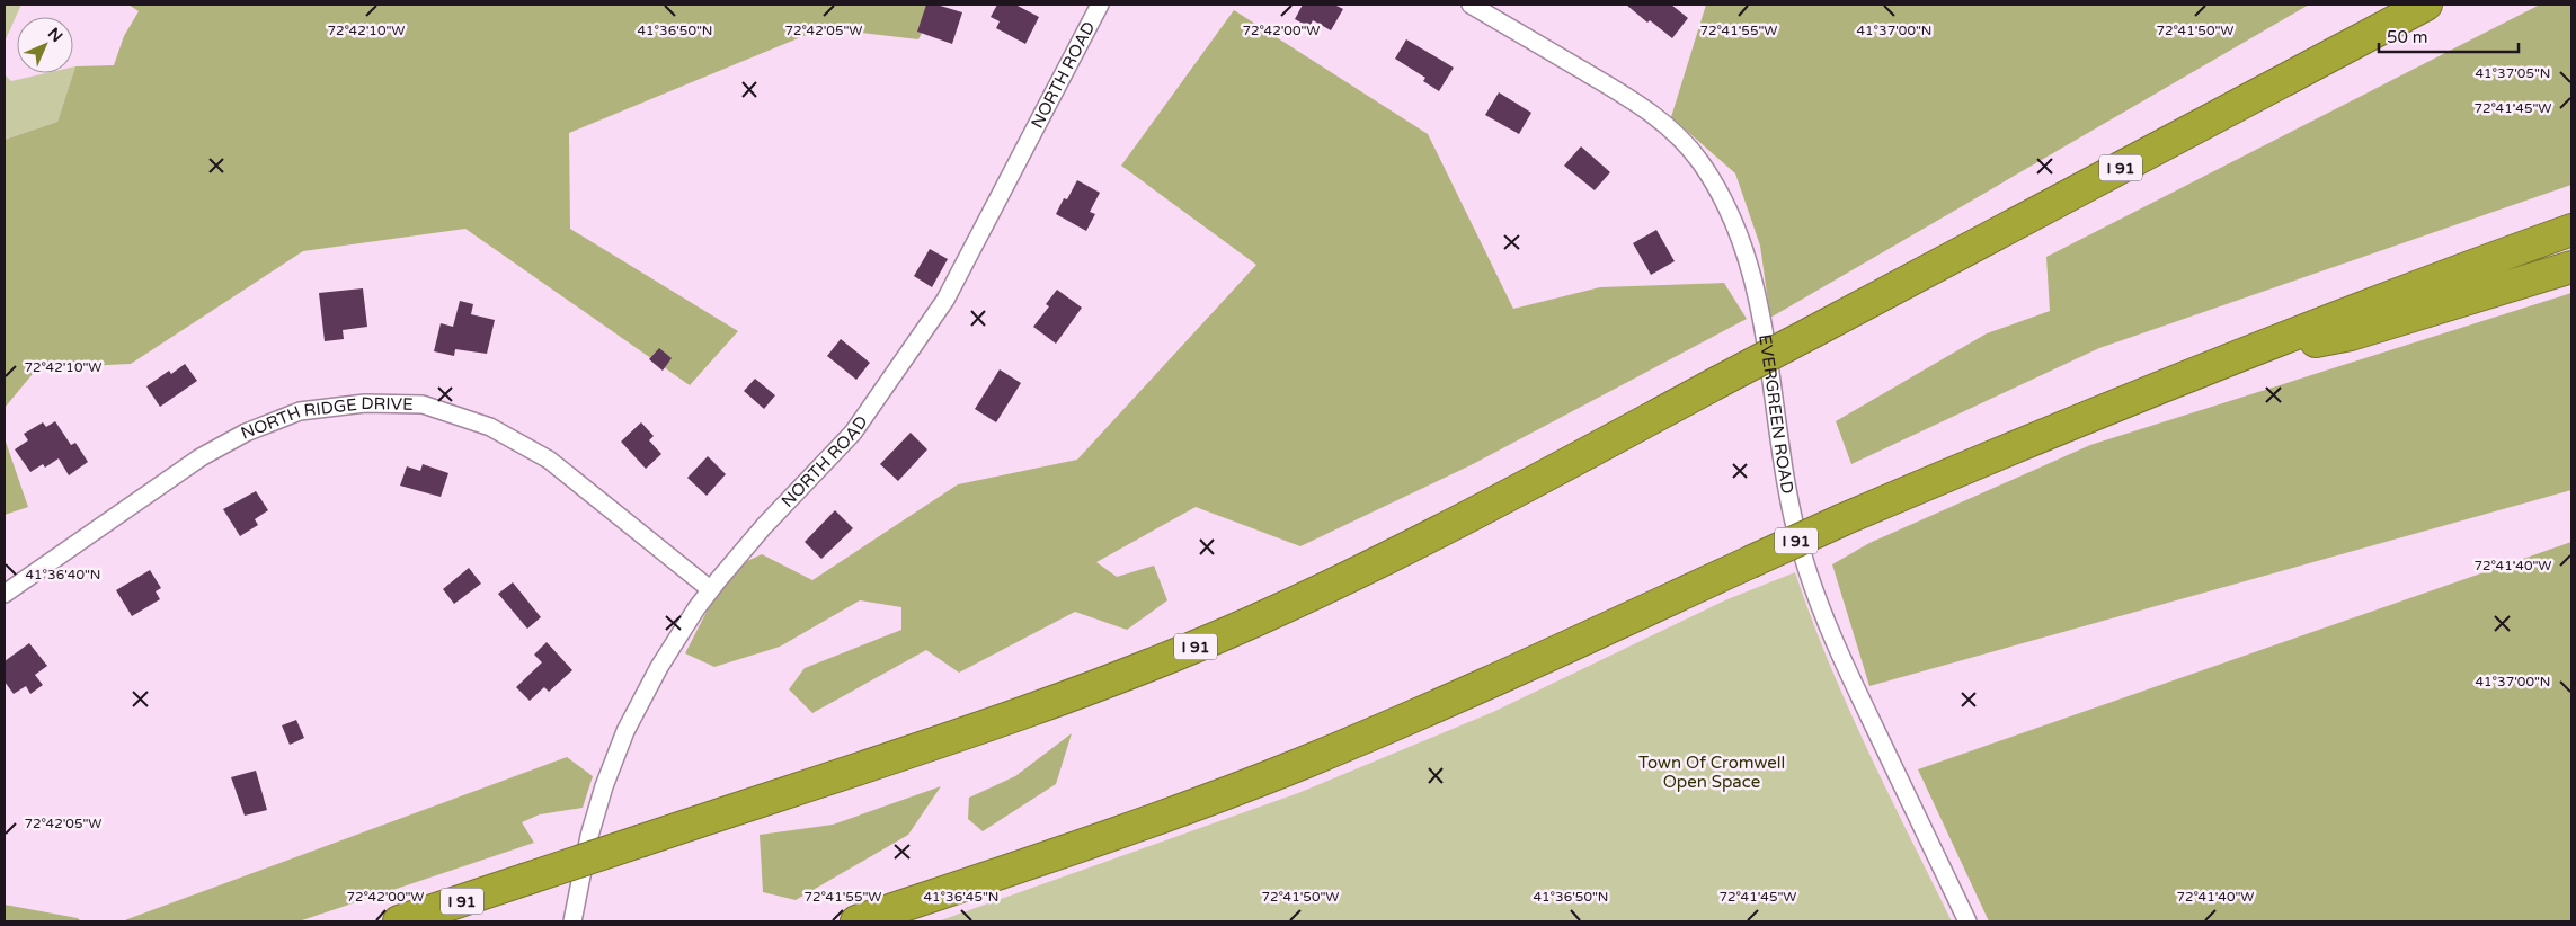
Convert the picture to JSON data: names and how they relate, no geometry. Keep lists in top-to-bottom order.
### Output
{
  "streets": {
    "highway": ["I 91"],
    "street": ["NORTH ROAD", "EVERGREEN ROAD", "NORTH RIDGE DRIVE"]
  },
  "crossings": [
    ["NORTH ROAD", "NORTH RIDGE DRIVE"]
  ],
  "parks": ["Town Of Cromwell Open Space"],
  "scale_bar": "50 m",
  "north": "top right",
  "coordinates": [
    "72°42'10\"W",
    "41°36'50\"N",
    "72°42'05\"W",
    "72°42'00\"W",
    "72°41'55\"W",
    "41°37'00\"N",
    "72°41'50\"W",
    "41°37'05\"N",
    "72°41'45\"W",
    "72°41'40\"W",
    "41°36'40\"N",
    "41°36'45\"N"
  ]
}
